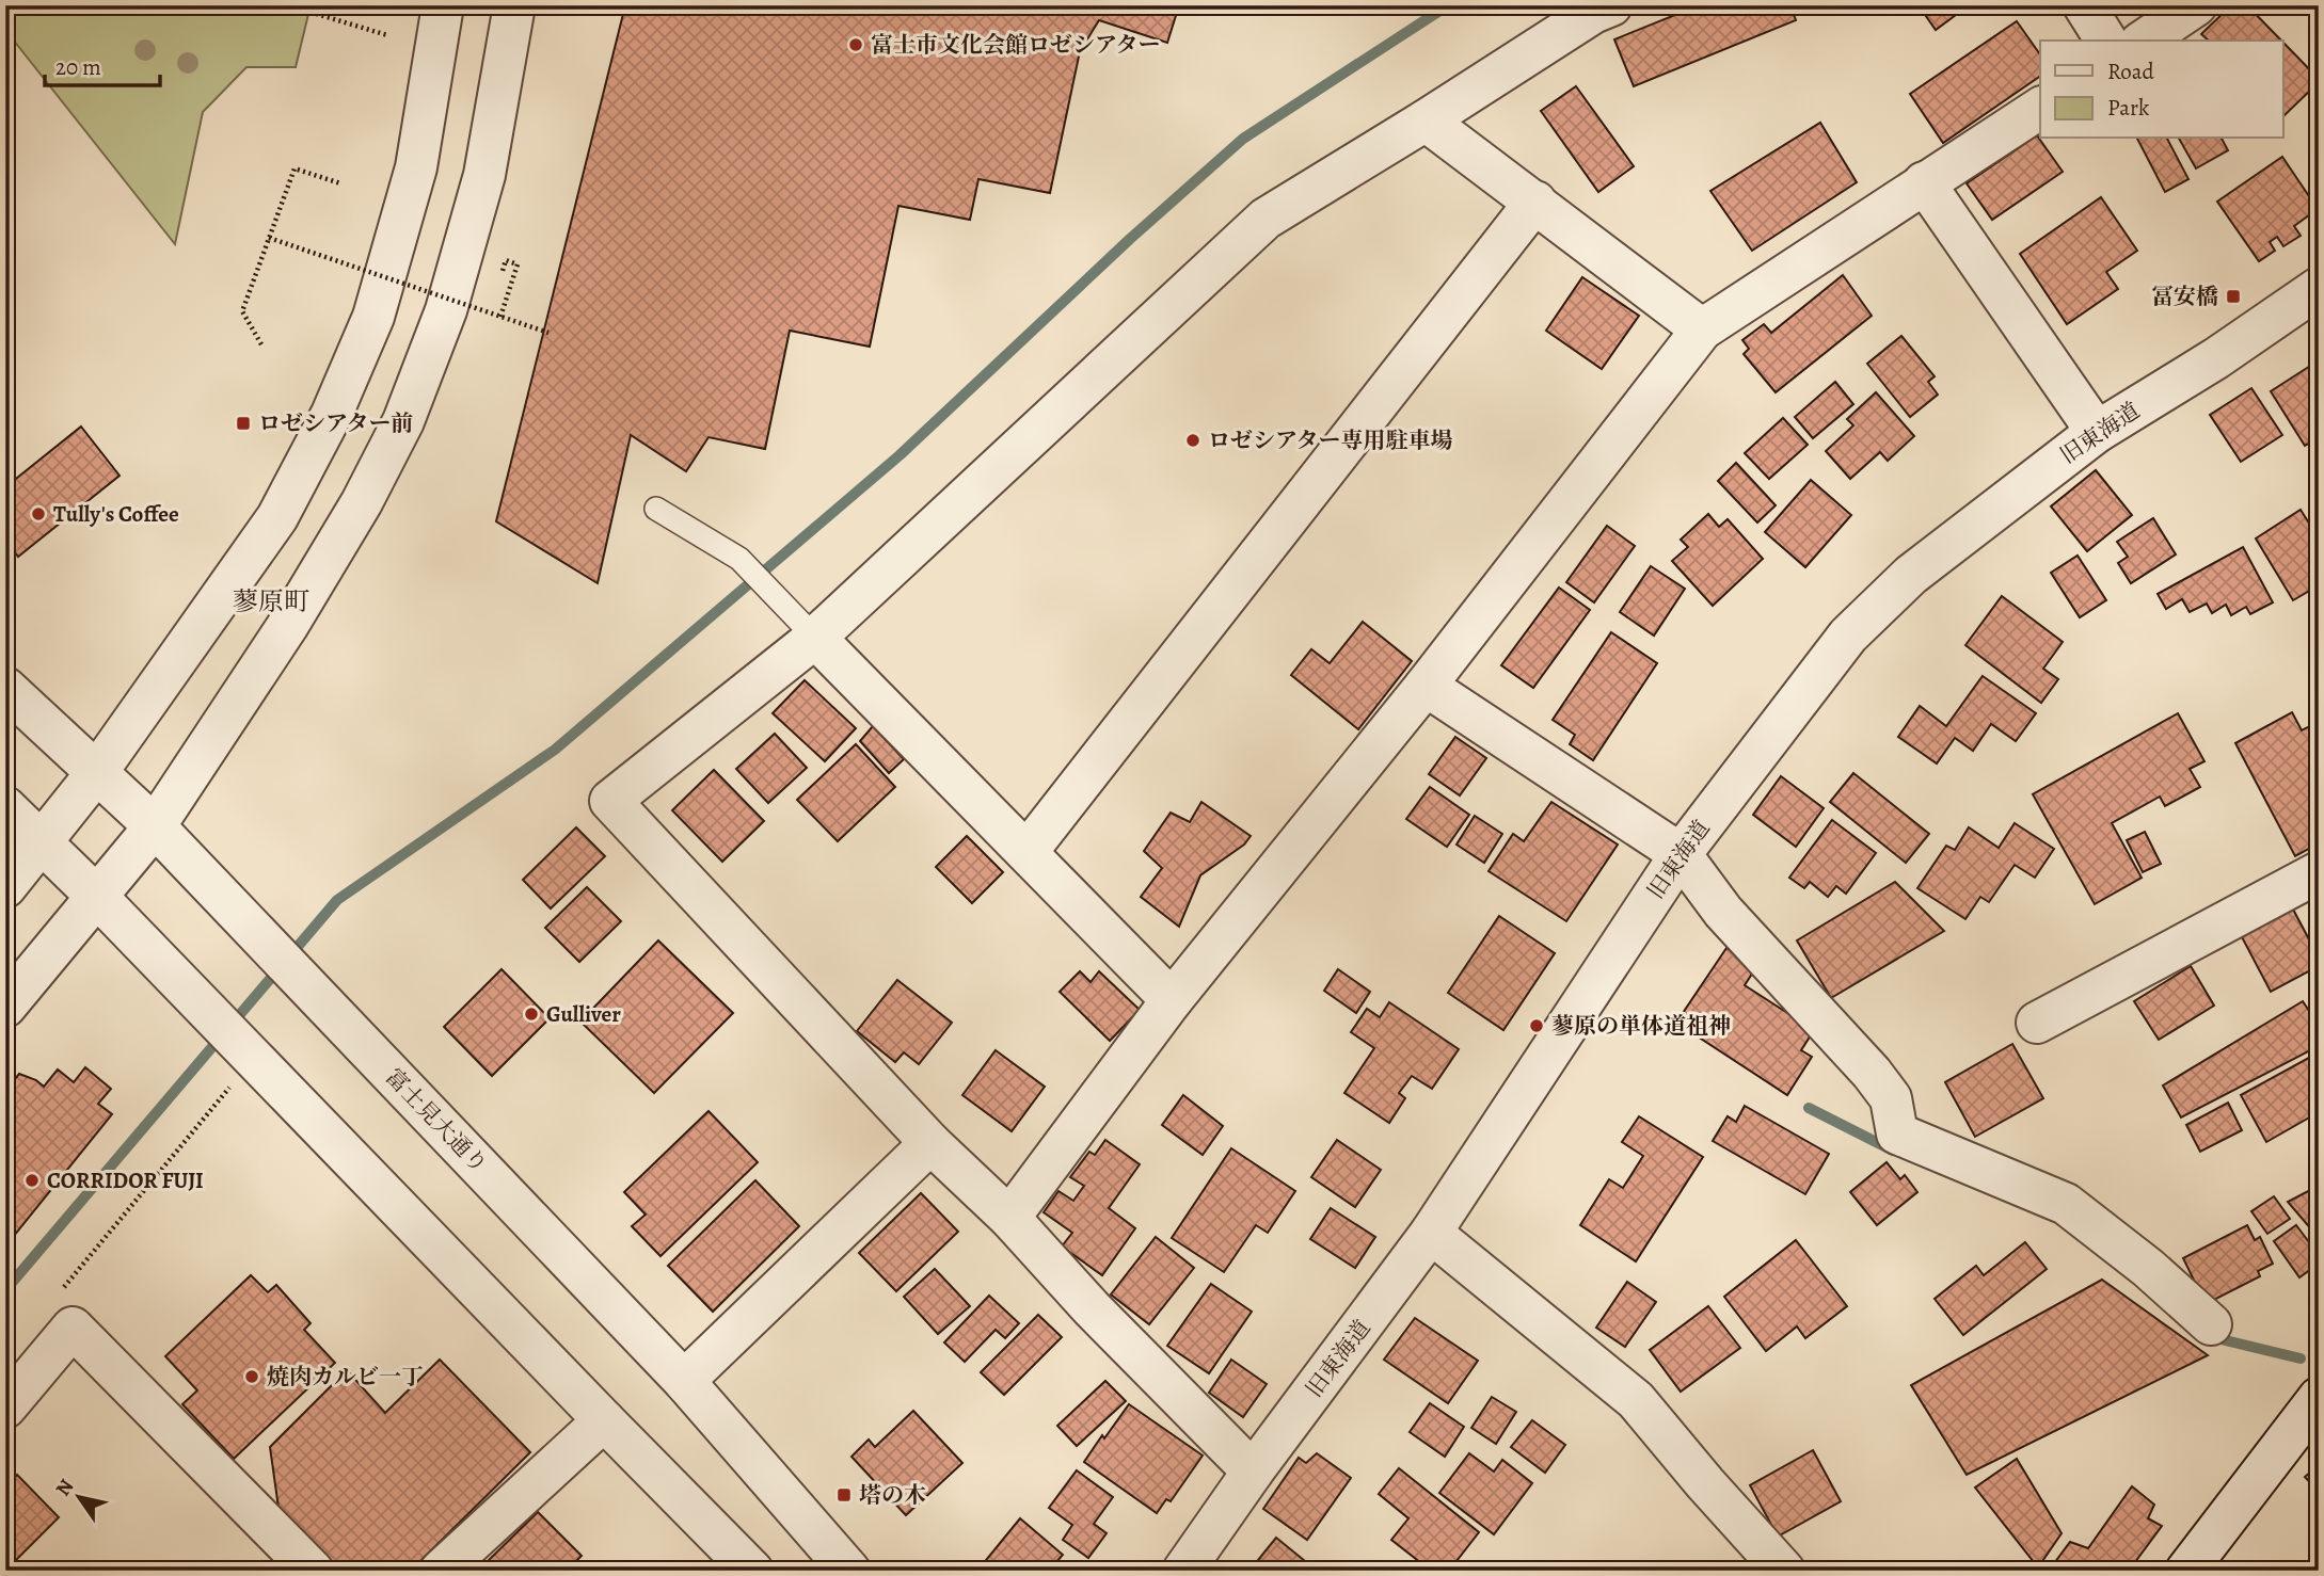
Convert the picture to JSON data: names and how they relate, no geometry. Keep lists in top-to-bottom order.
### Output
{
  "streets": {
    "street": ["旧東海道", "富士見大通り"]
  },
  "districts": ["蓼原町"],
  "places": {
    "other": [
      "富士市文化会館ロゼシアター",
      "ロゼシアター専用駐車場",
      "Tully's Coffee",
      "Gulliver",
      "蓼原の単体道祖神",
      "CORRIDOR FUJI",
      "焼肉カルビ一丁"
    ],
    "transit": ["冨安橋", "ロゼシアター前", "塔の木"]
  },
  "legend": ["Road", "Park"],
  "scale_bar": "20 m",
  "north": "top left"
}
